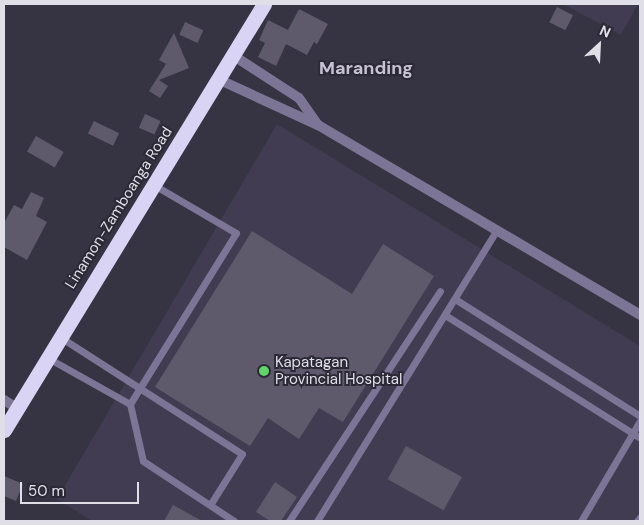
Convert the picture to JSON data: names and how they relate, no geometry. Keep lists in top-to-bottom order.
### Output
{
  "streets": {
    "highway": ["Linamon-Zamboanga Road"]
  },
  "districts": ["Maranding"],
  "places": ["Kapatagan Provincial Hospital"],
  "scale_bar": "50 m",
  "north": "top right"
}
